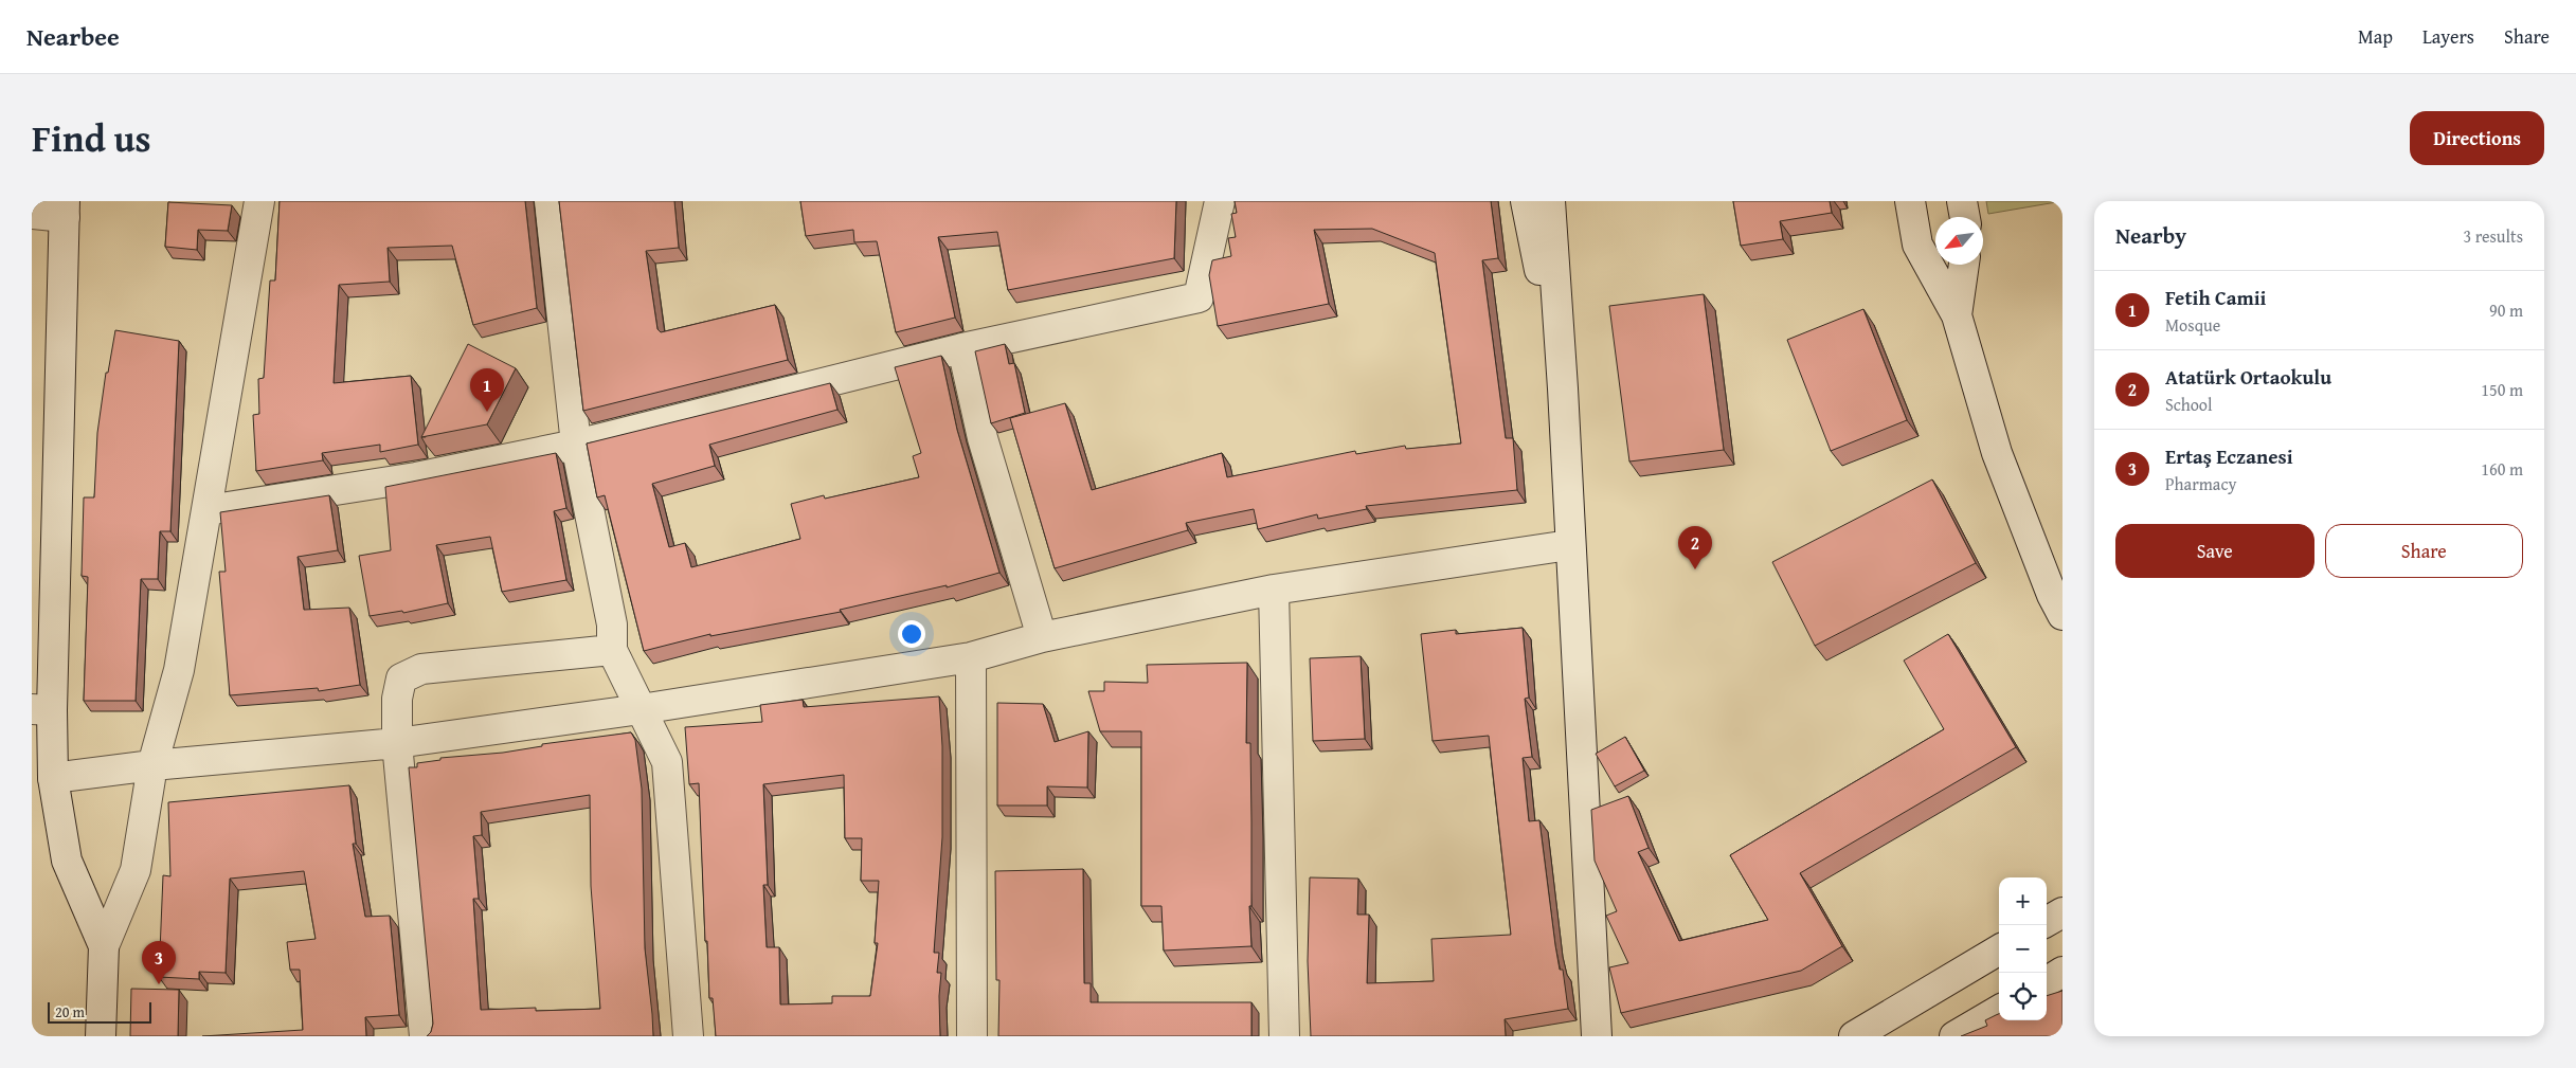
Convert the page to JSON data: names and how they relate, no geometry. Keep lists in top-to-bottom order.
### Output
{
  "scale_bar": "20 m",
  "north": "bottom left",
  "page": {
    "header": "Nearbee",
    "nav": ["Map", "Layers", "Share"],
    "title": "Find us",
    "buttons": [
      "Directions",
      ["Save", "Share"]
    ],
    "heading": ["Nearby", "3 results"],
    "list": [
      {
        "mark": "1",
        "name": "Fetih Camii",
        "note": "Mosque",
        "value": "90 m"
      },
      {
        "mark": "2",
        "name": "Atatürk Ortaokulu",
        "note": "School",
        "value": "150 m"
      },
      {
        "mark": "3",
        "name": "Ertaş Eczanesi",
        "note": "Pharmacy",
        "value": "160 m"
      }
    ],
    "pins": ["1", "2", "3"],
    "map_buttons": ["+", "−"],
    "scale": "20 m"
  }
}
